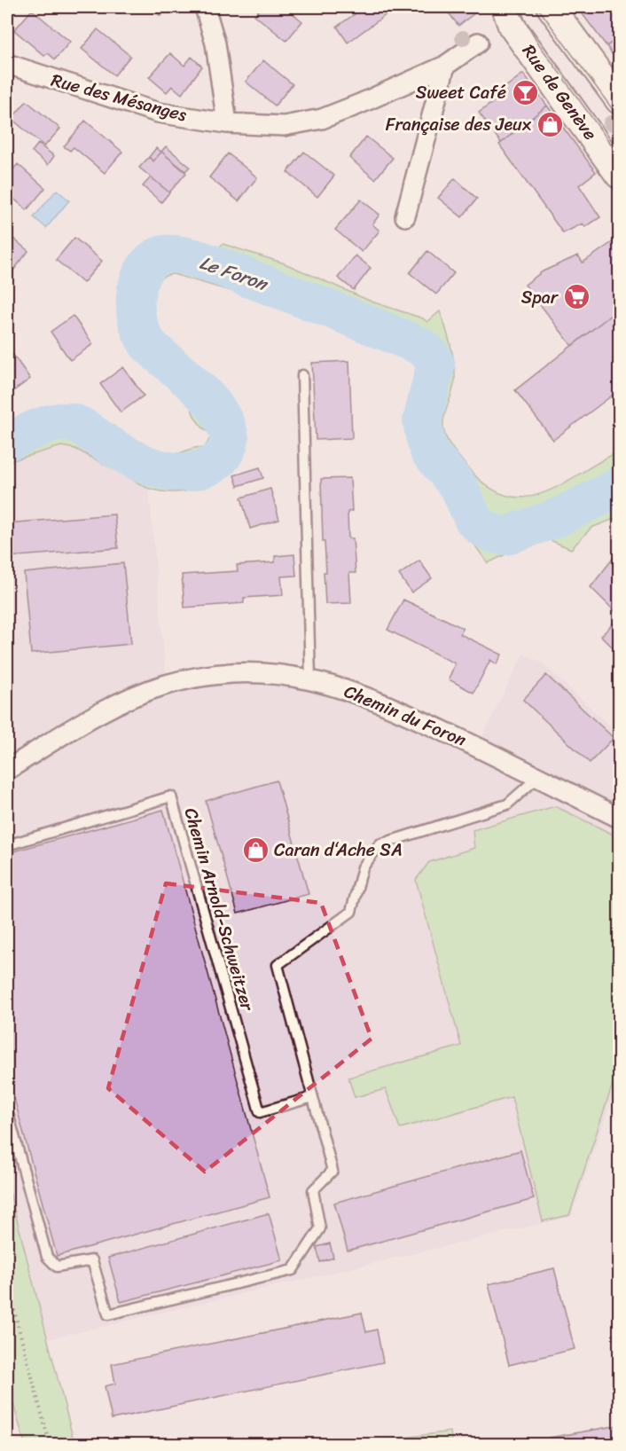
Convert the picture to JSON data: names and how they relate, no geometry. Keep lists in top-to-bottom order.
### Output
{
  "streets": {
    "main road": ["Rue de Genève"],
    "street": ["Rue des Mésanges", "Chemin du Foron"],
    "lane": ["Chemin Arnold-Schweitzer"]
  },
  "water": ["Le Foron"],
  "places": {
    "bar": ["Sweet Café"],
    "shop": ["Française des Jeux", "Caran d‘Ache SA"],
    "supermarket": ["Spar"]
  }
}
